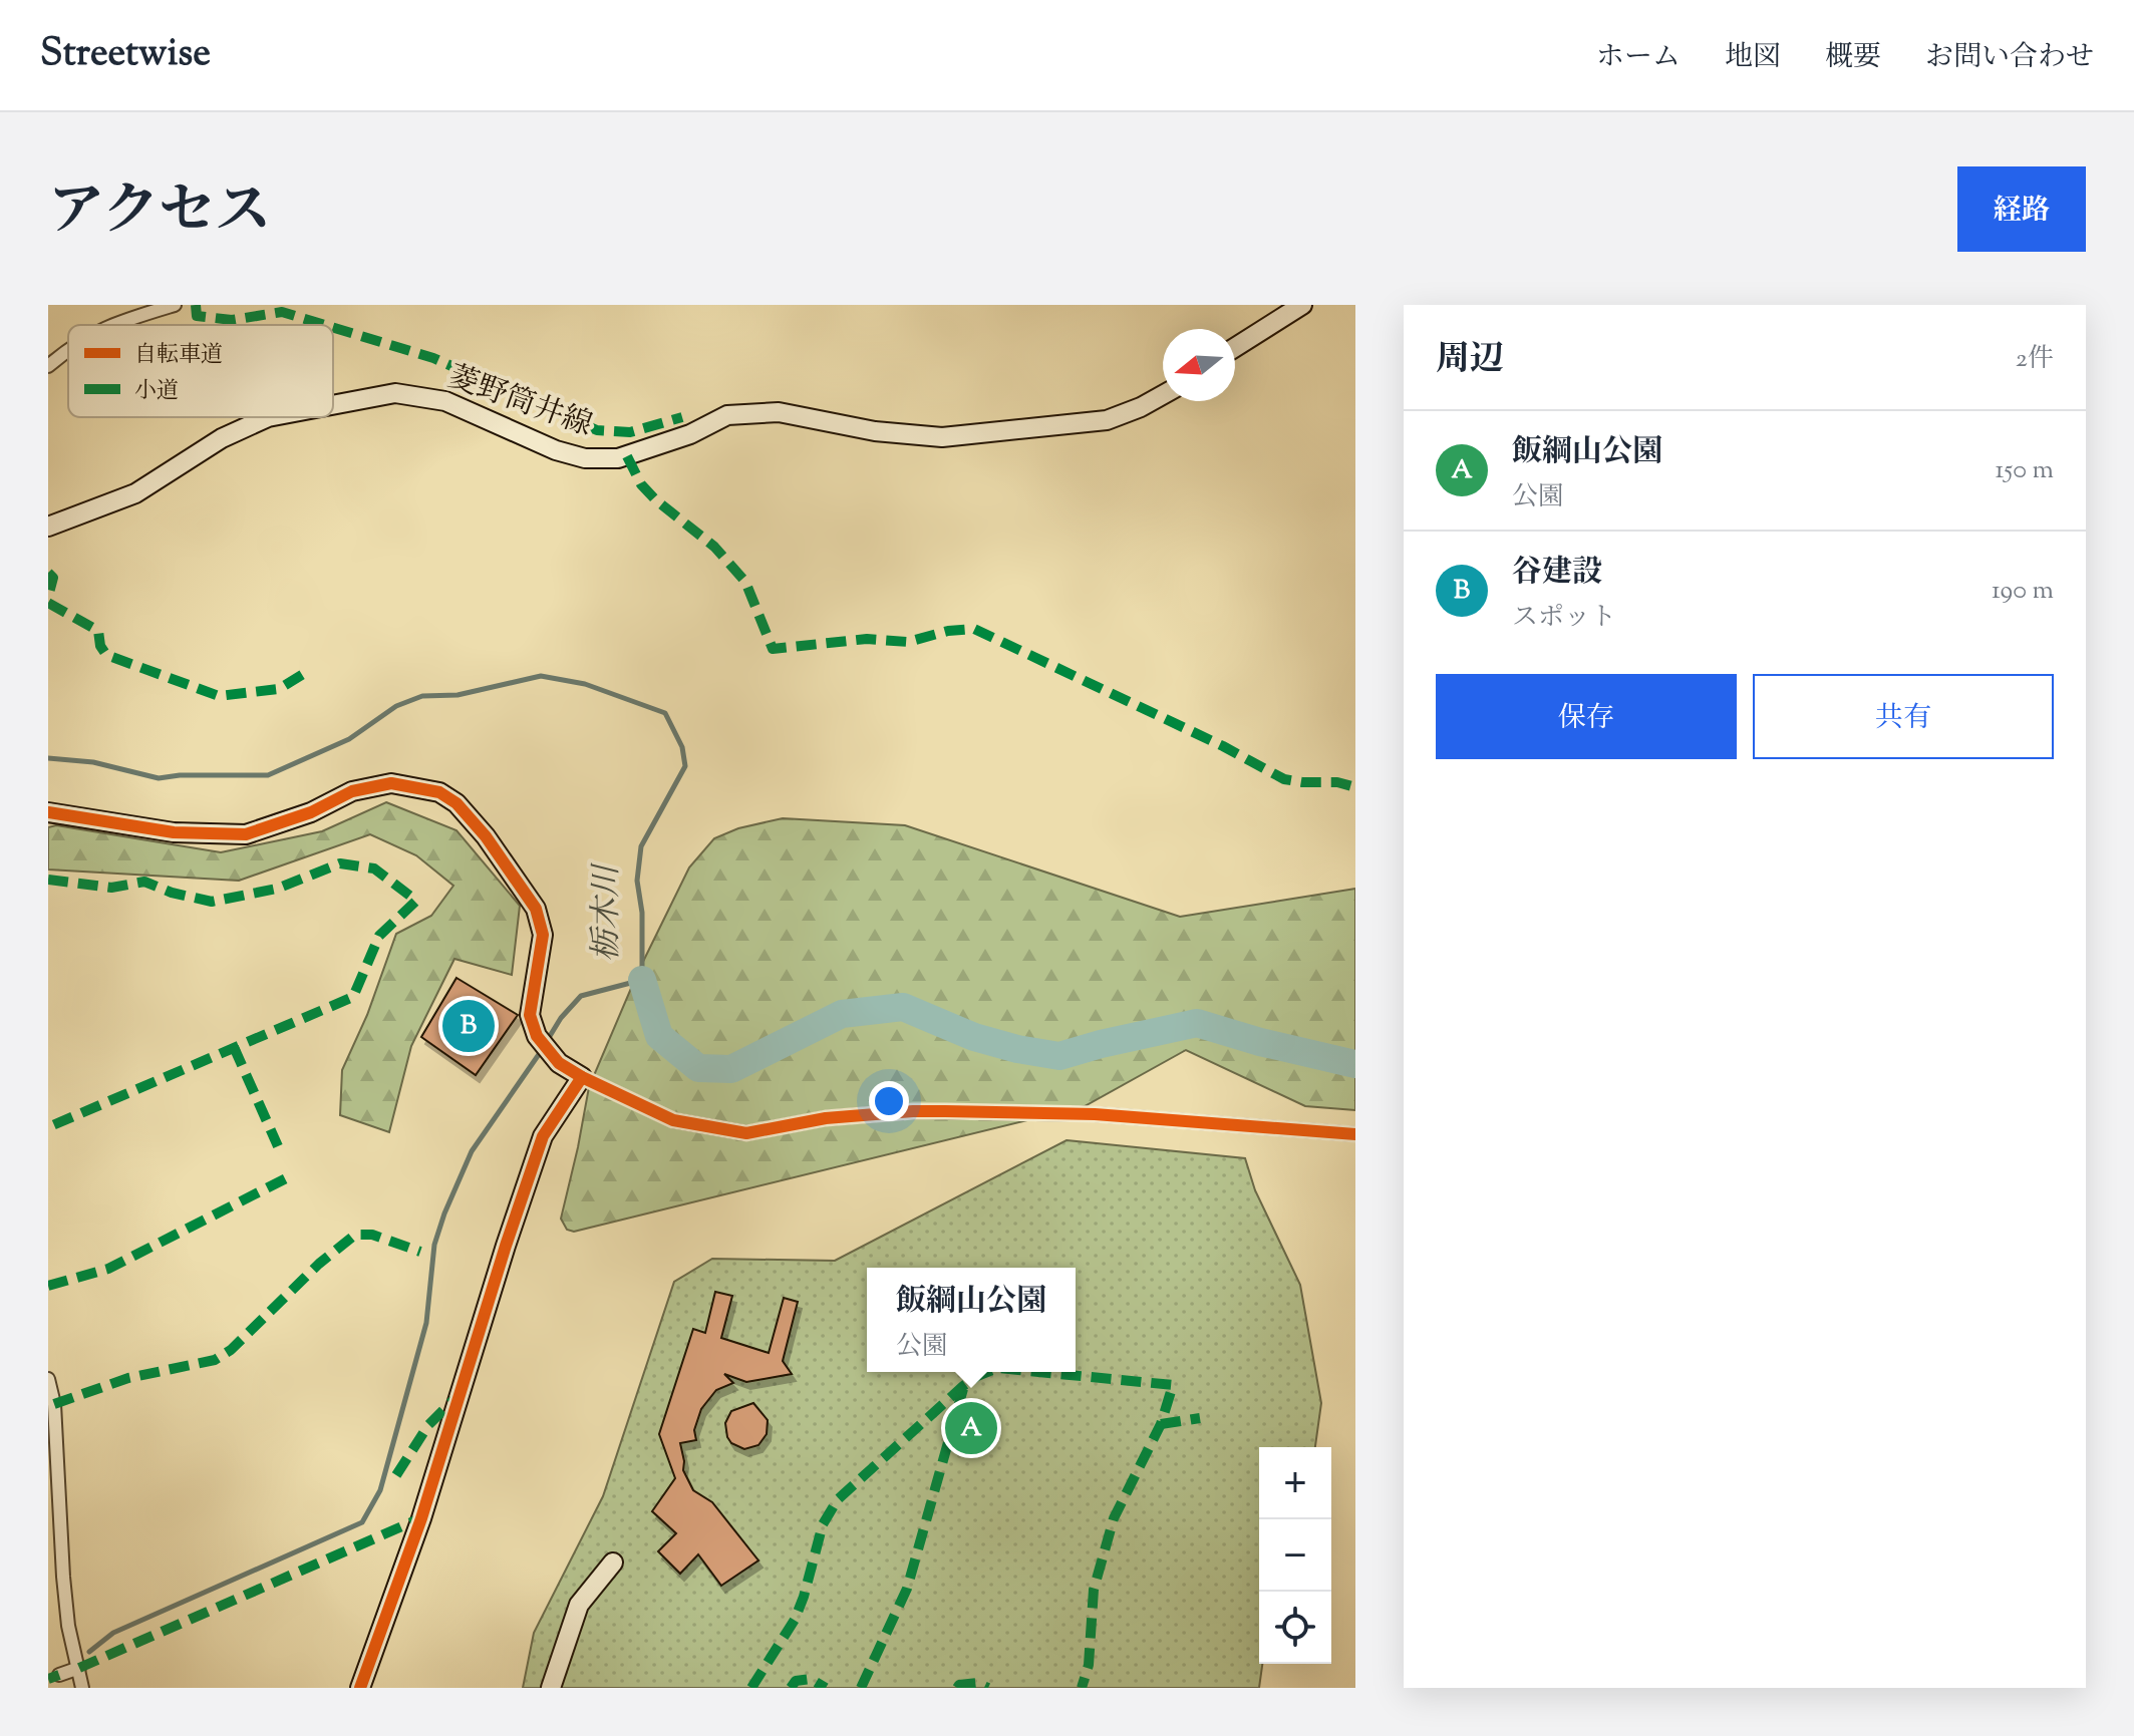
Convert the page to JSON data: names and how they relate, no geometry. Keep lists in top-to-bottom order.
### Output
{
  "streets": {
    "street": ["菱野筒井線"]
  },
  "water": ["栃木川"],
  "legend": ["自転車道", "小道"],
  "north": "left",
  "page": {
    "header": "Streetwise",
    "nav": [
      "ホーム",
      "地図",
      "概要",
      "お問い合わせ"
    ],
    "title": "アクセス",
    "buttons": [
      "経路",
      ["保存", "共有"]
    ],
    "heading": ["周辺", "2件"],
    "list": [
      {
        "mark": "A",
        "name": "飯綱山公園",
        "note": "公園",
        "value": "150 m"
      },
      {
        "mark": "B",
        "name": "谷建設",
        "note": "スポット",
        "value": "190 m"
      }
    ],
    "pins": ["B", "A"],
    "popup": ["飯綱山公園", "公園"],
    "map_buttons": ["+", "−"]
  }
}
